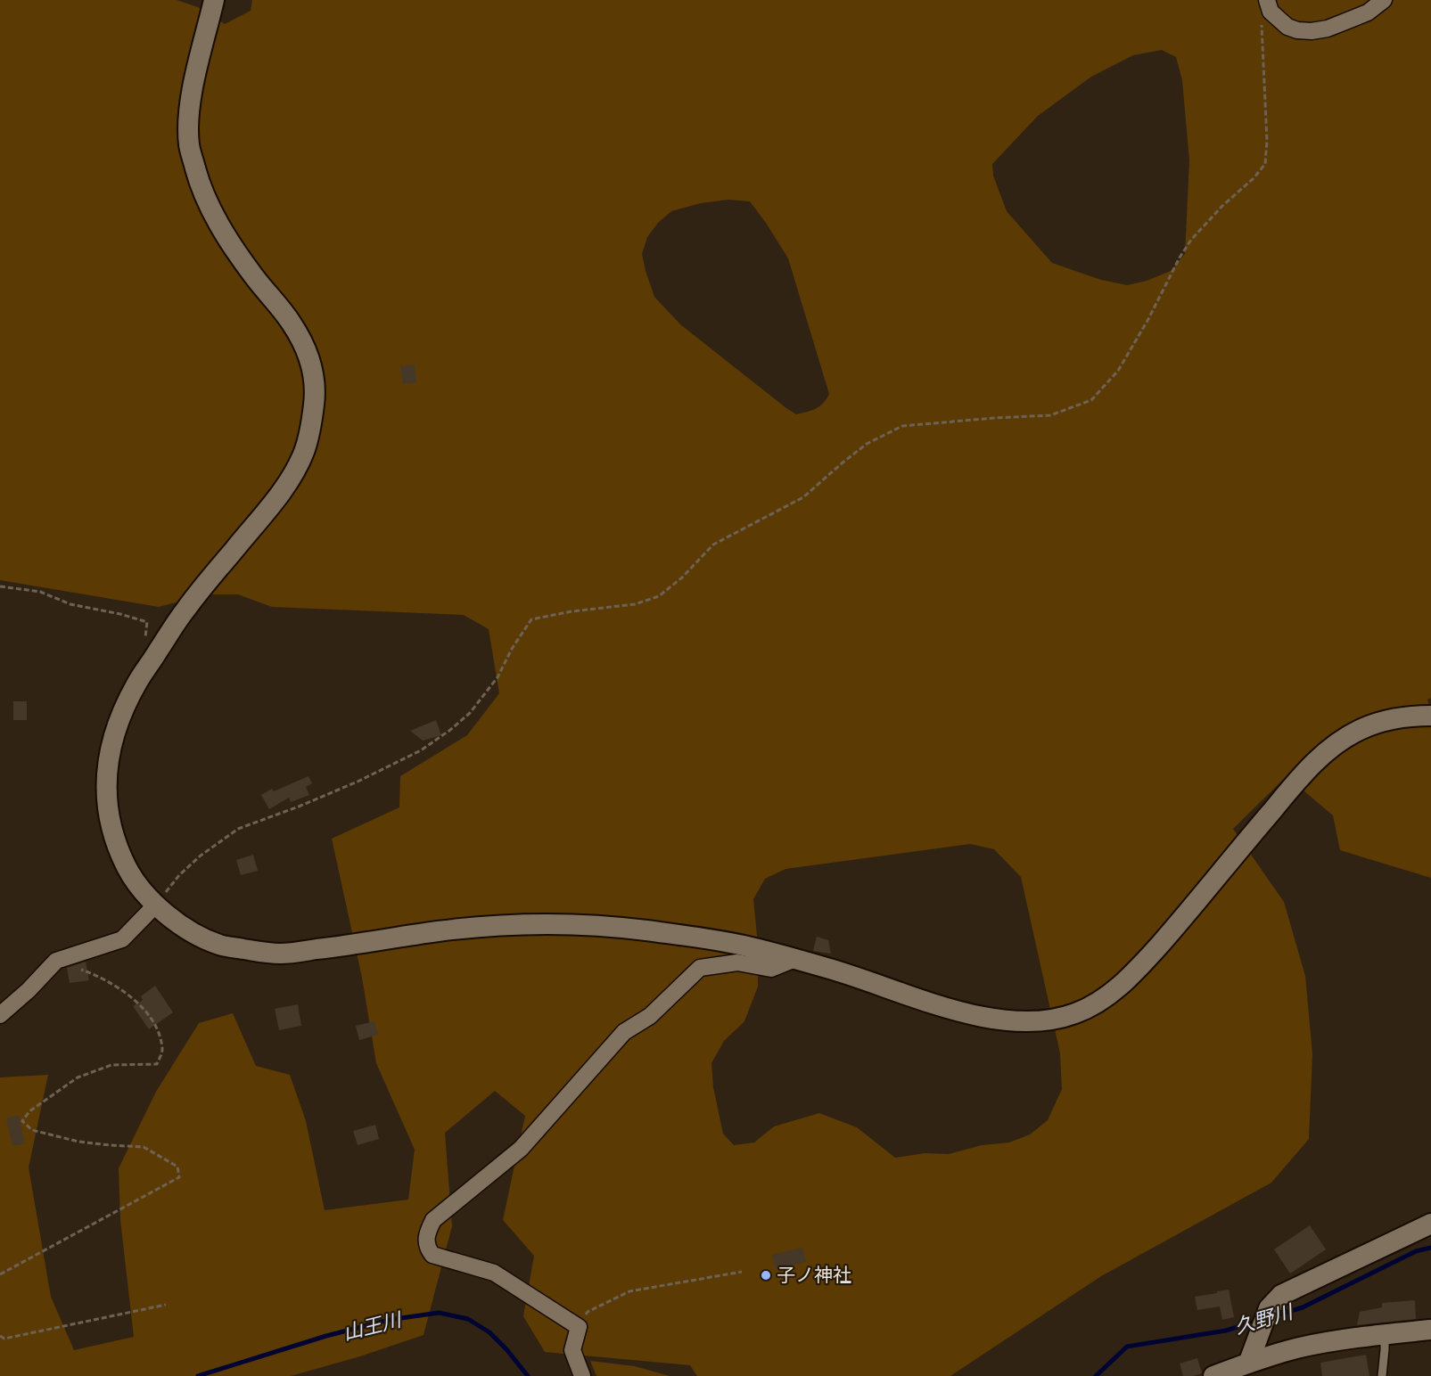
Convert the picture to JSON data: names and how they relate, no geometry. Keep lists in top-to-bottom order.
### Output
{
  "water": ["久野川", "山王川"],
  "places": ["子ノ神社"]
}
